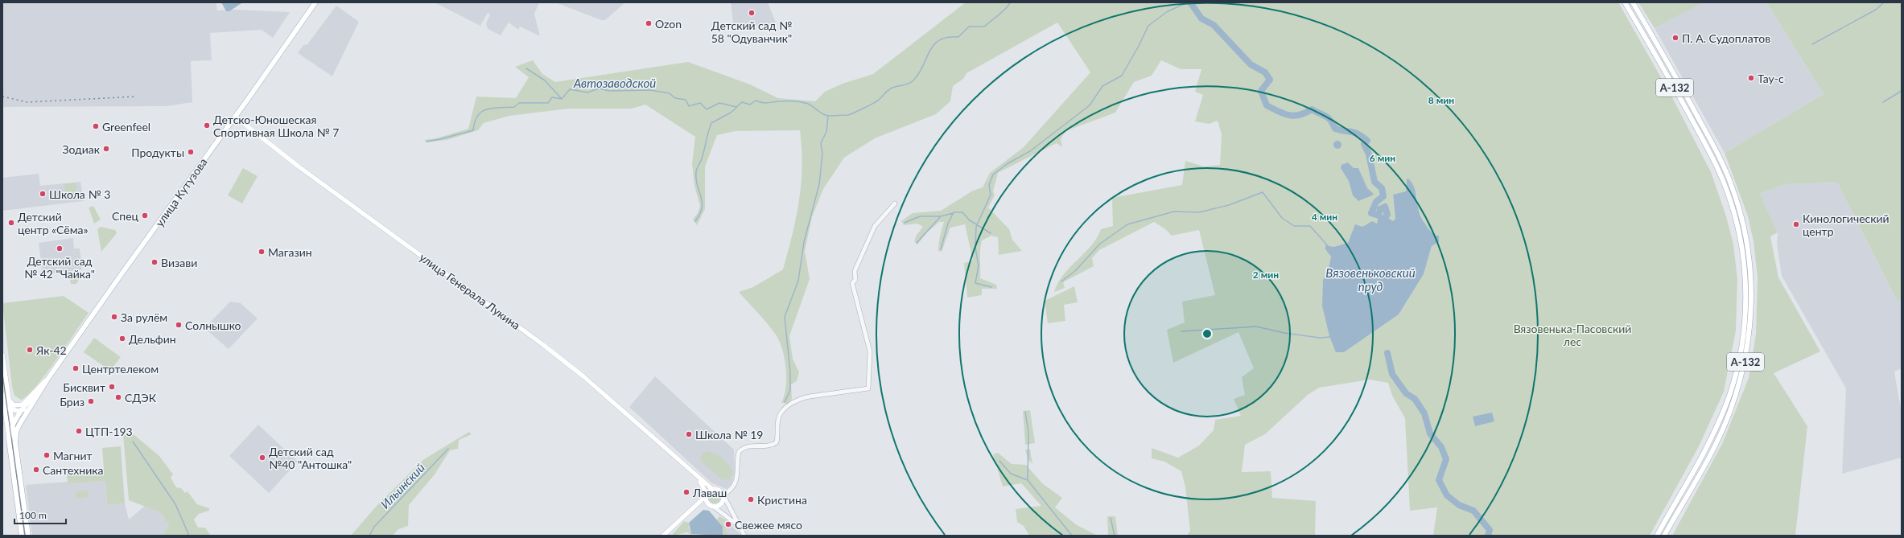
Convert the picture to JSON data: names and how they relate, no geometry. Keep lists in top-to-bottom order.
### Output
{
  "streets": {
    "main road": ["А-132", "улица Кутузова", "улица Генерала Лукина"]
  },
  "crossings": [
    ["улица Кутузова", "улица Генерала Лукина"]
  ],
  "water": ["Автозаводской", "Вязовеньковский пруд", "Ильинский"],
  "parks": ["Вязовенька-Пасовский лес"],
  "places": [
    "Детский сад № 58 \"Одуванчик\"",
    "Ozon",
    "П. А. Судоплатов",
    "Тау-с",
    "Детско-Юношеская Спортивная Школа № 7",
    "Greenfeel",
    "Зодиак",
    "Продукты",
    "Школа № 3",
    "Спец",
    "Детский центр «Сёма»",
    "Кинологический центр",
    "Детский сад № 42 \"Чайка\"",
    "Магазин",
    "Визави",
    "За рулём",
    "Солнышко",
    "Дельфин",
    "Як-42",
    "Центртелеком",
    "Бисквит",
    "СДЭК",
    "Бриз",
    "ЦТП-193",
    "Школа № 19",
    "Магнит",
    "Детский сад №40 \"Антошка\"",
    "Сантехника",
    "Лаваш",
    "Кристина",
    "Свежее мясо"
  ],
  "scale_bar": "100 m",
  "rings": [
    "8 мин",
    "6 мин",
    "4 мин",
    "2 мин"
  ]
}
